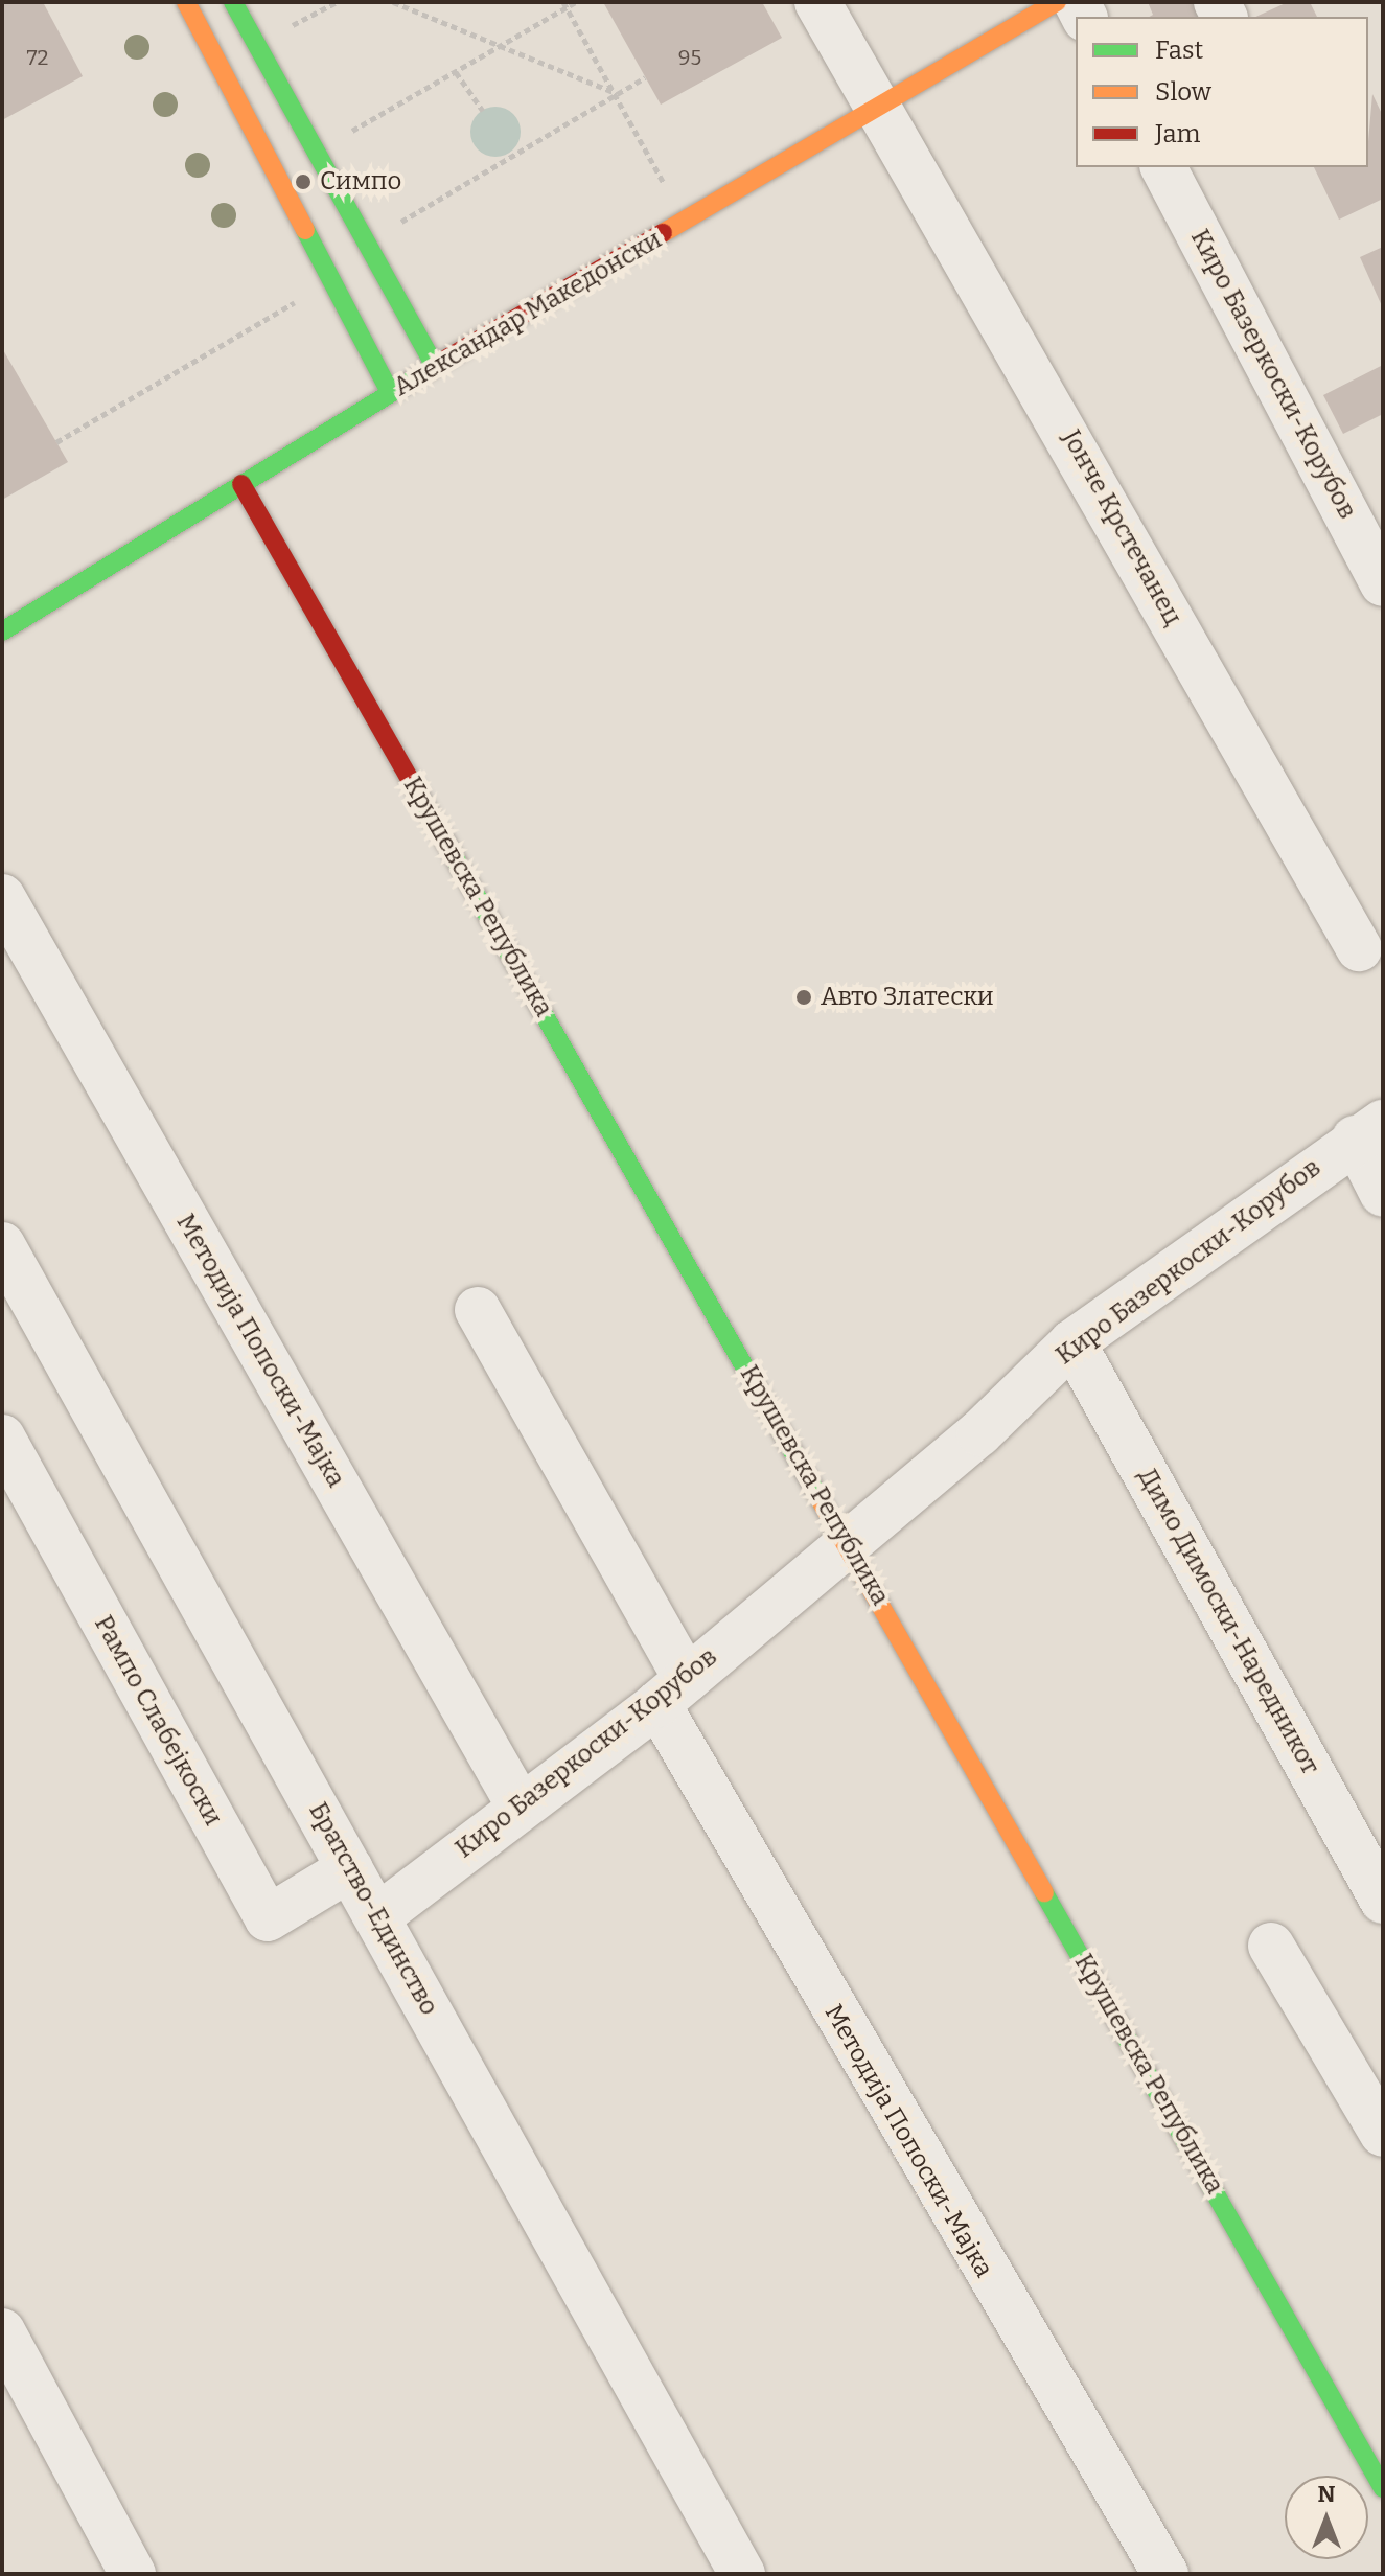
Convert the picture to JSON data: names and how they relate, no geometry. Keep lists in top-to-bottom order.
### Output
{
  "streets": {
    "street": [
      "Александар Македонски",
      "Киро Базеркоски-Корубов",
      "Јонче Крстечанец",
      "Крушевска Република",
      "Методија Попоски-Мајка",
      "Димо Димоски-Наредникот",
      "Рампо Слабејкоски",
      "Братство-Единство"
    ]
  },
  "crossings": [
    ["Александар Македонски", "Јонче Крстечанец"],
    ["Александар Македонски", "Крушевска Република"],
    ["Киро Базеркоски-Корубов", "Крушевска Република"],
    ["Киро Базеркоски-Корубов", "Методија Попоски-Мајка"],
    ["Киро Базеркоски-Корубов", "Димо Димоски-Наредникот"],
    ["Киро Базеркоски-Корубов", "Братство-Единство"],
    ["Рампо Слабејкоски", "Братство-Единство"]
  ],
  "places": ["Симпо", "Авто Златески"],
  "house_numbers": ["72", "95"],
  "legend": ["Fast", "Slow", "Jam"],
  "north": "top"
}
